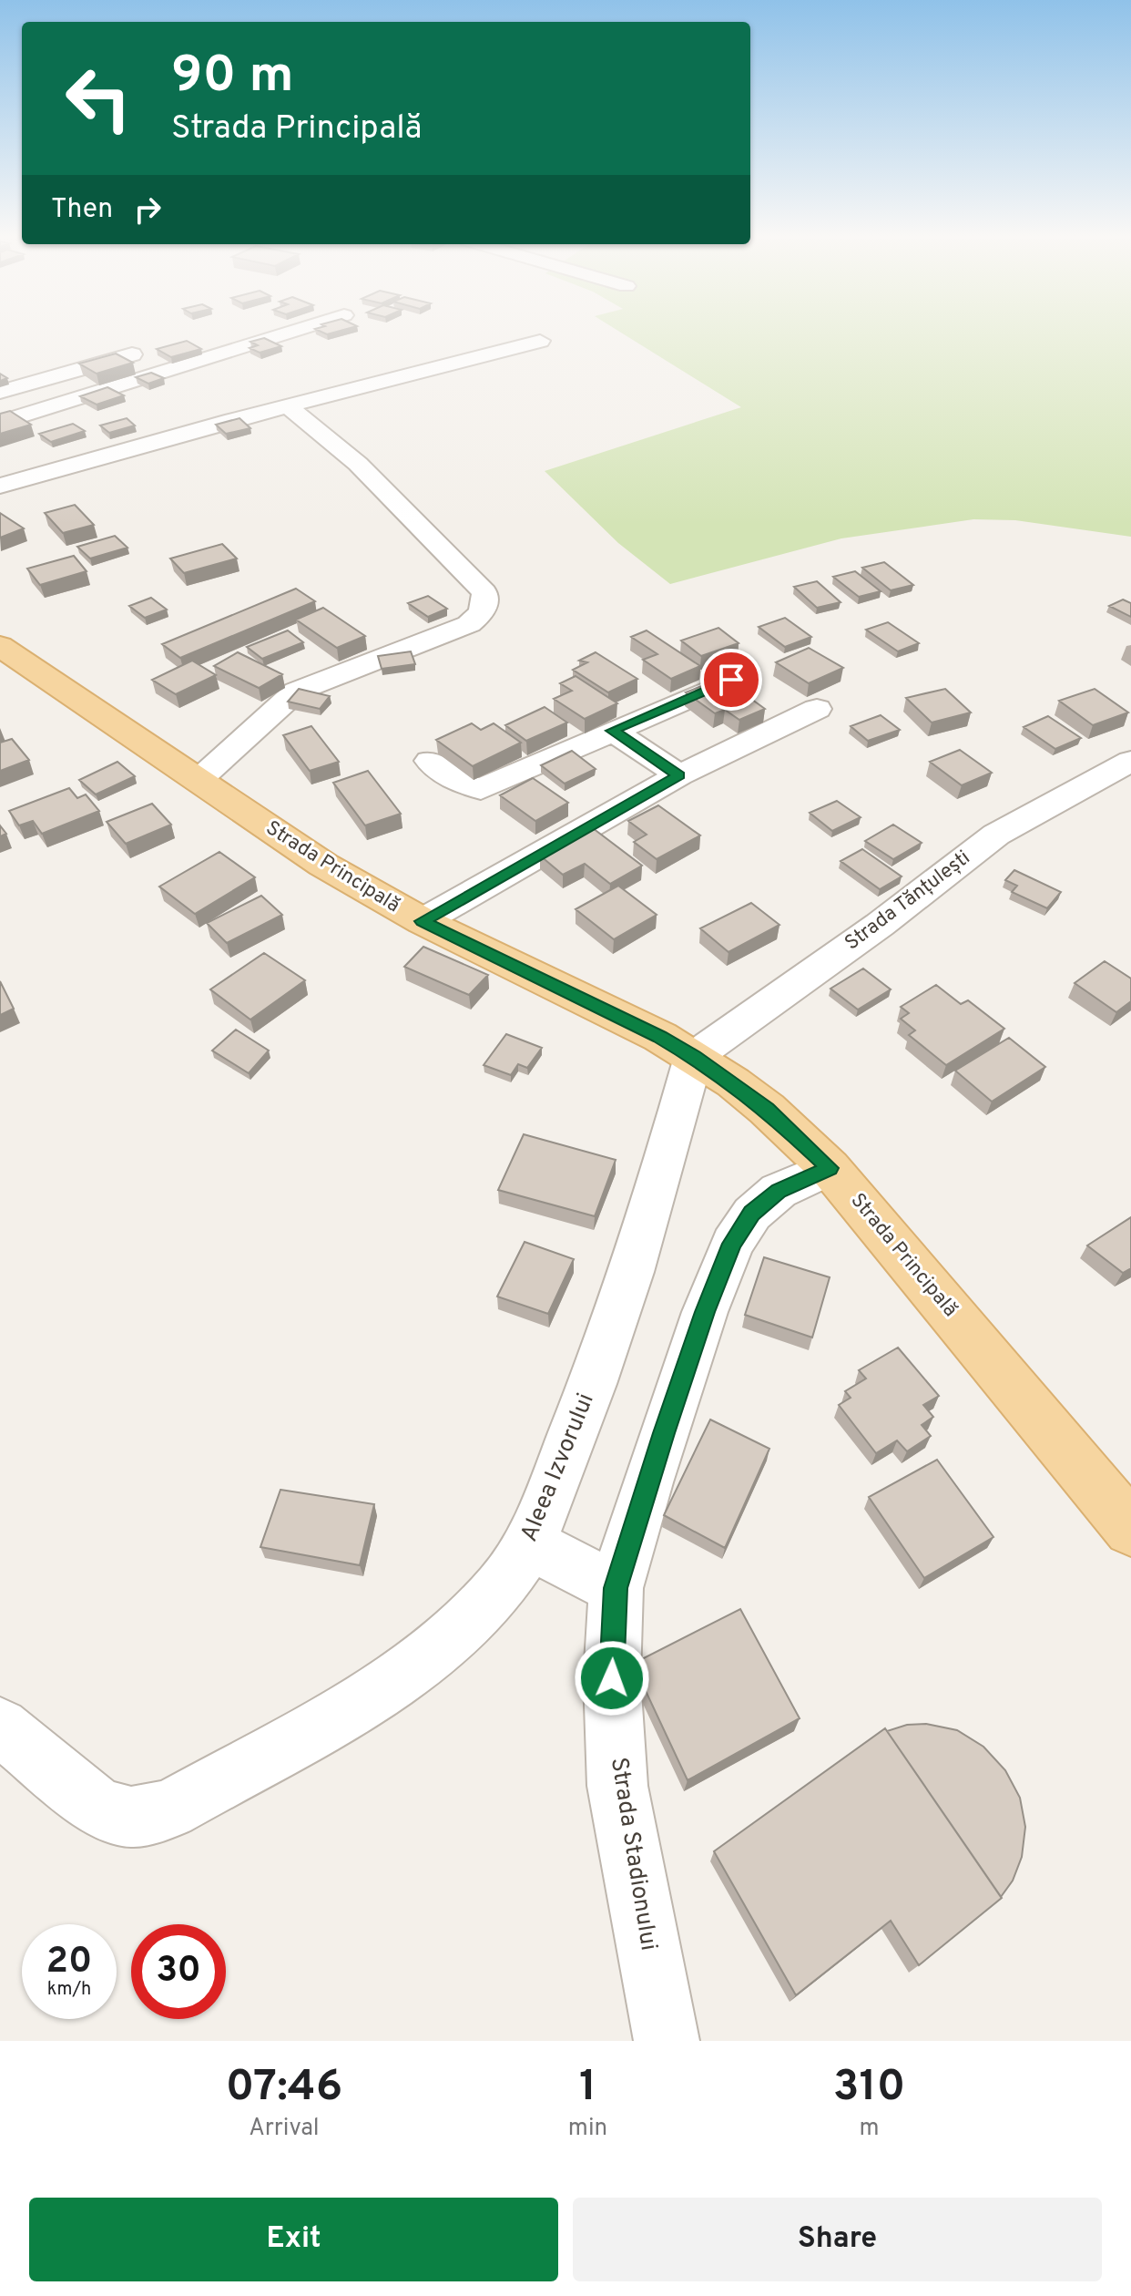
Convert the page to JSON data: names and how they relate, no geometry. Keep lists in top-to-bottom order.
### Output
{
  "streets": {
    "main road": ["Strada Principală"],
    "street": ["Strada Tănțulești", "Aleea Izvorului", "Strada Stadionului"]
  },
  "crossings": [
    ["Strada Principală", "Strada Tănțulești"],
    ["Strada Principală", "Aleea Izvorului"],
    ["Strada Principală", "Strada Stadionului"],
    ["Strada Tănțulești", "Aleea Izvorului"]
  ],
  "page": {
    "turn": ["90 m", "Strada Principală"],
    "then": "Then",
    "speed": "20 km/h",
    "limit": "30",
    "eta": [
      "07:46",
      "Arrival",
      "1",
      "min",
      "310",
      "m"
    ],
    "buttons": ["Exit", "Share"]
  }
}
